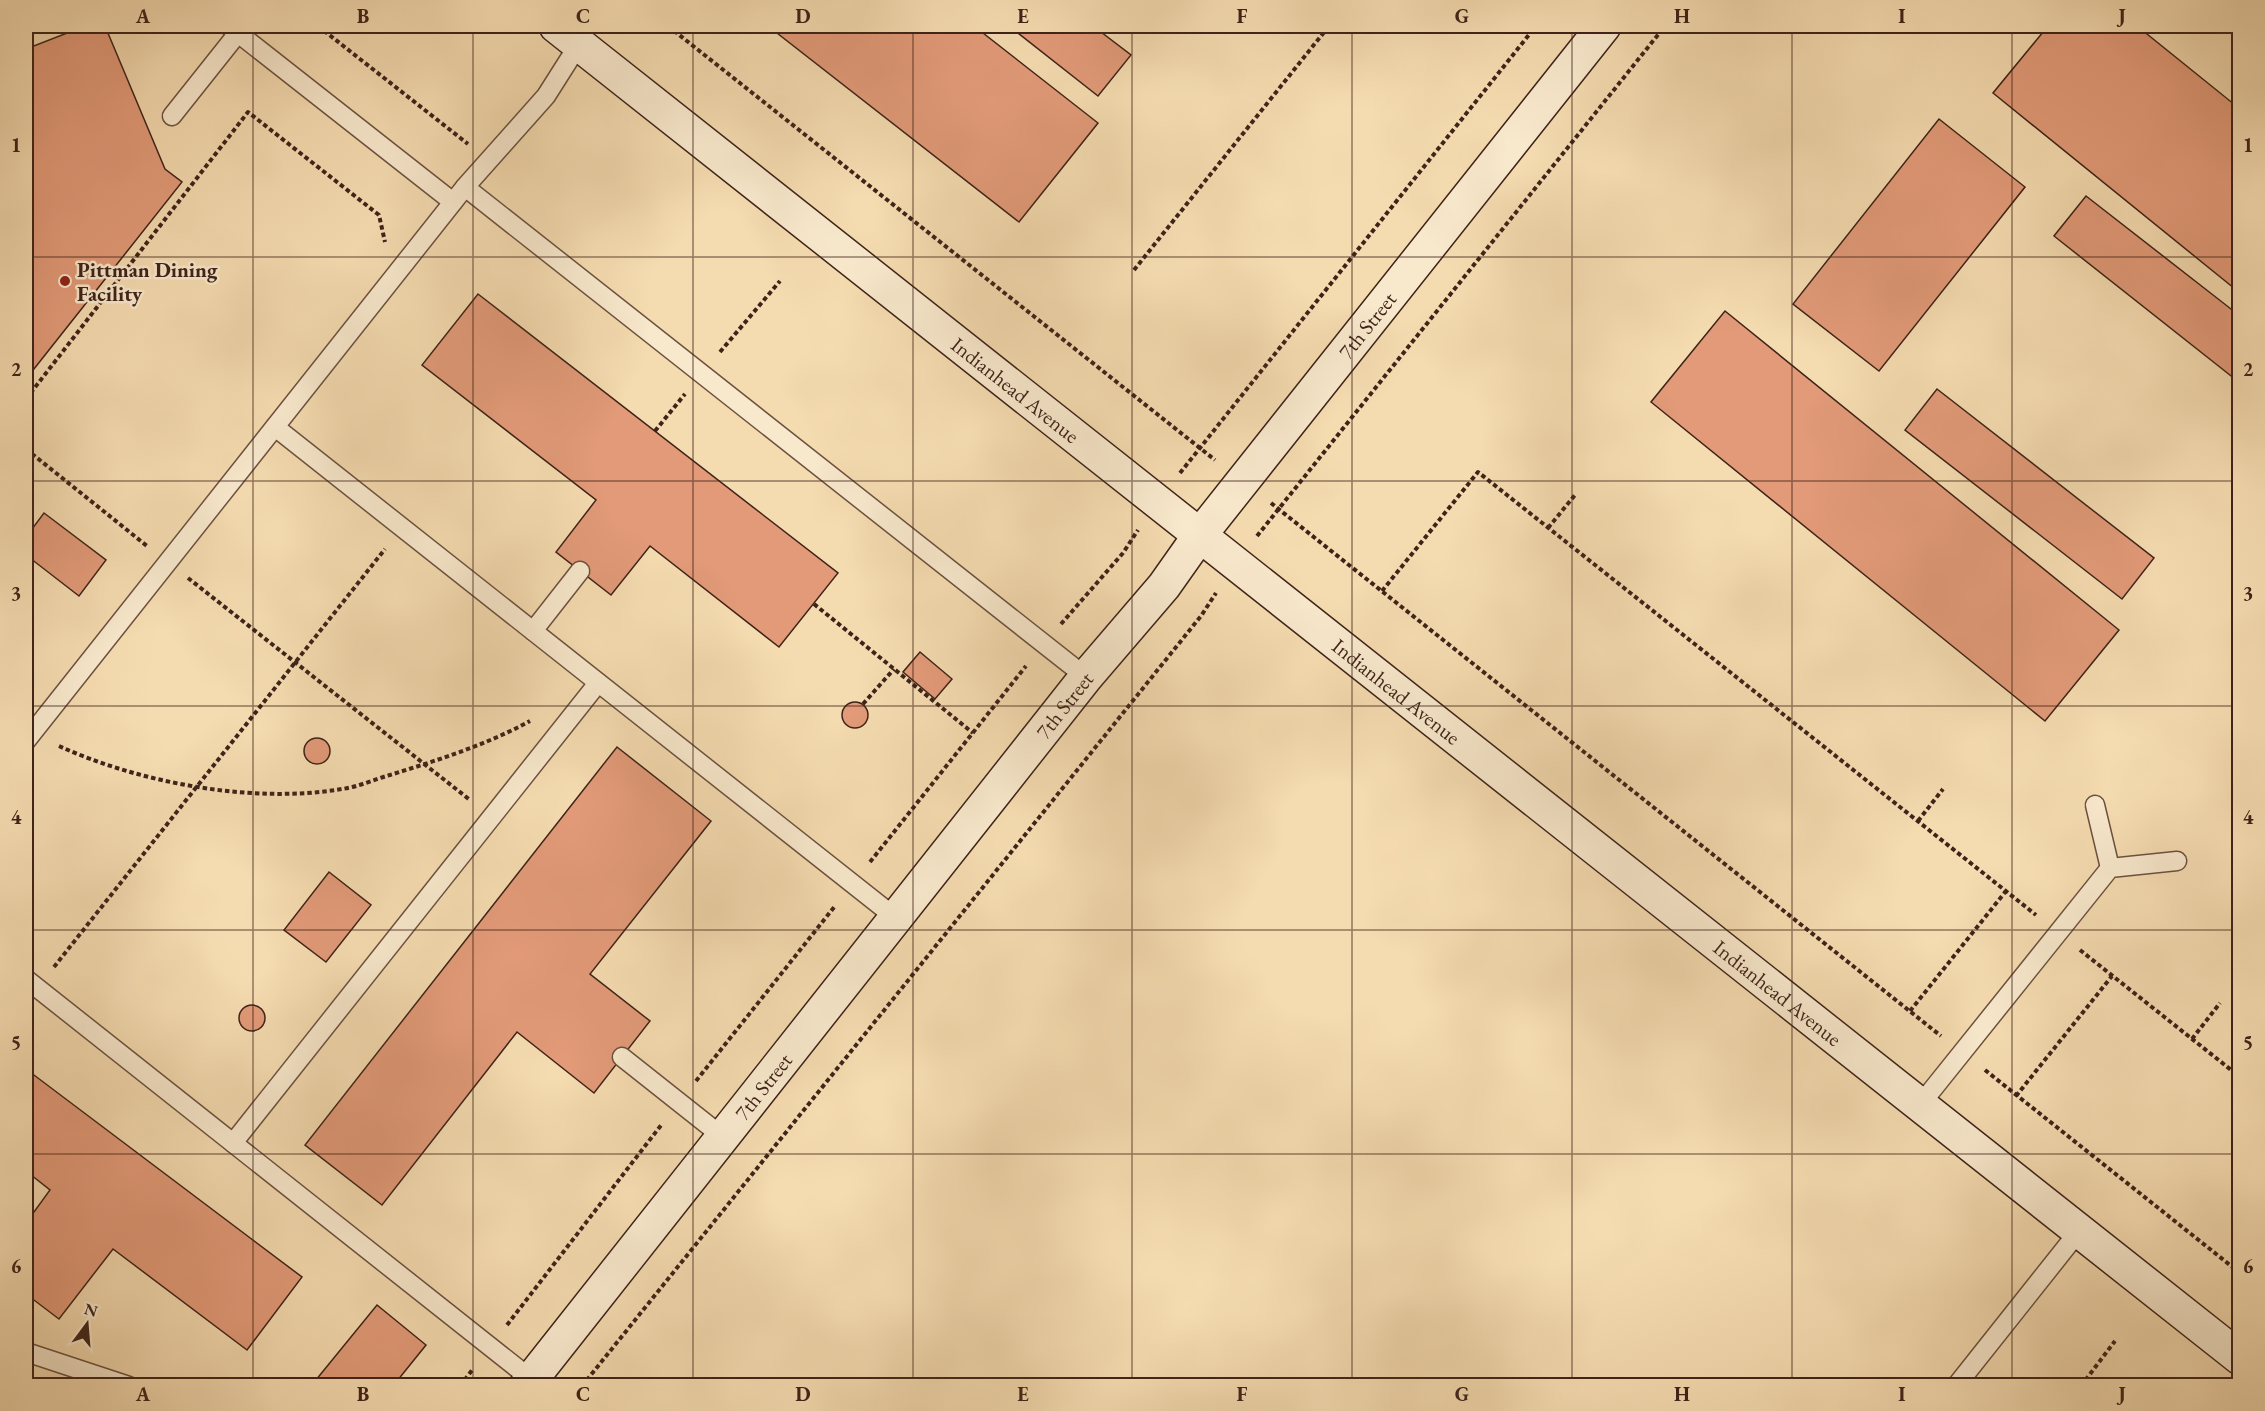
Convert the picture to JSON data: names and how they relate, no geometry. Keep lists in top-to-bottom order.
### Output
{
  "streets": {
    "main road": ["7th Street", "Indianhead Avenue"]
  },
  "crossings": [
    ["7th Street", "Indianhead Avenue"]
  ],
  "places": ["Pittman Dining Facility"],
  "north": "top",
  "grid": {
    "columns": [
      "A",
      "B",
      "C",
      "D",
      "E",
      "F",
      "G",
      "H",
      "I",
      "J"
    ],
    "rows": [
      "1",
      "2",
      "3",
      "4",
      "5",
      "6"
    ]
  }
}
